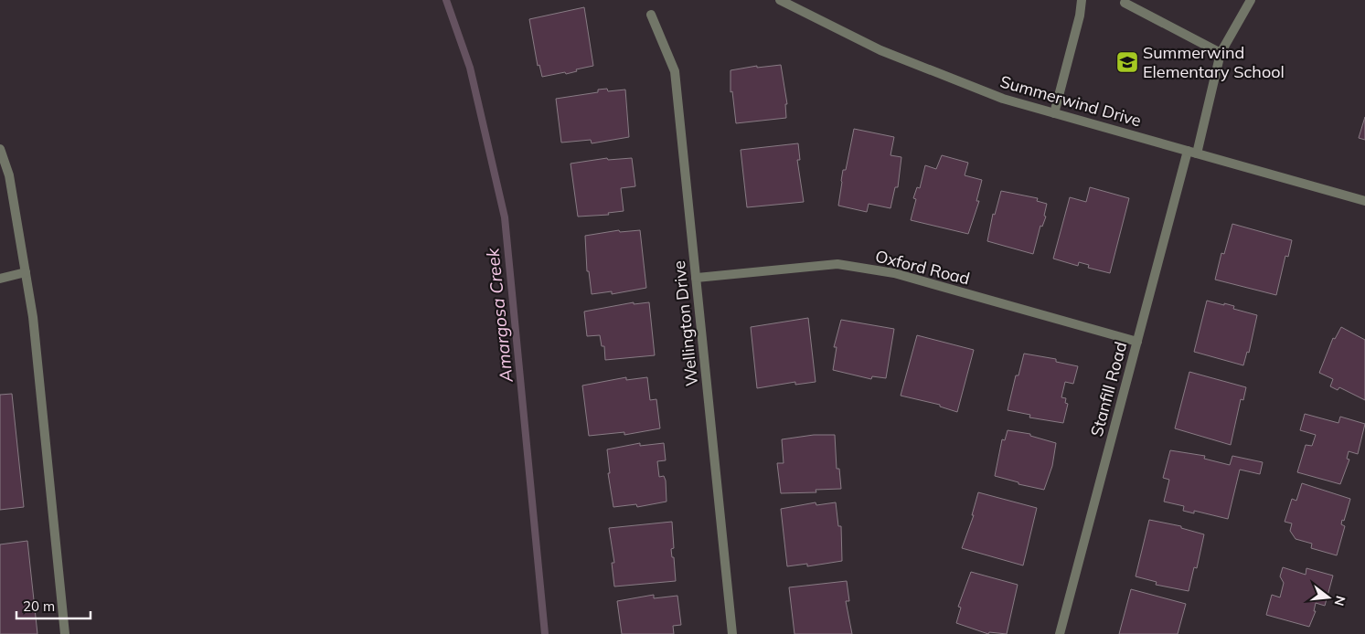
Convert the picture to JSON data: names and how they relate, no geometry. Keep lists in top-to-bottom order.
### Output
{
  "streets": {
    "street": [
      "Summerwind Drive",
      "Oxford Road",
      "Wellington Drive",
      "Stanfill Road"
    ]
  },
  "crossings": [
    ["Summerwind Drive", "Stanfill Road"],
    ["Oxford Road", "Wellington Drive"],
    ["Oxford Road", "Stanfill Road"]
  ],
  "water": ["Amargosa Creek"],
  "places": {
    "school or university": ["Summerwind Elementary School"]
  },
  "scale_bar": "20 m",
  "north": "right"
}
